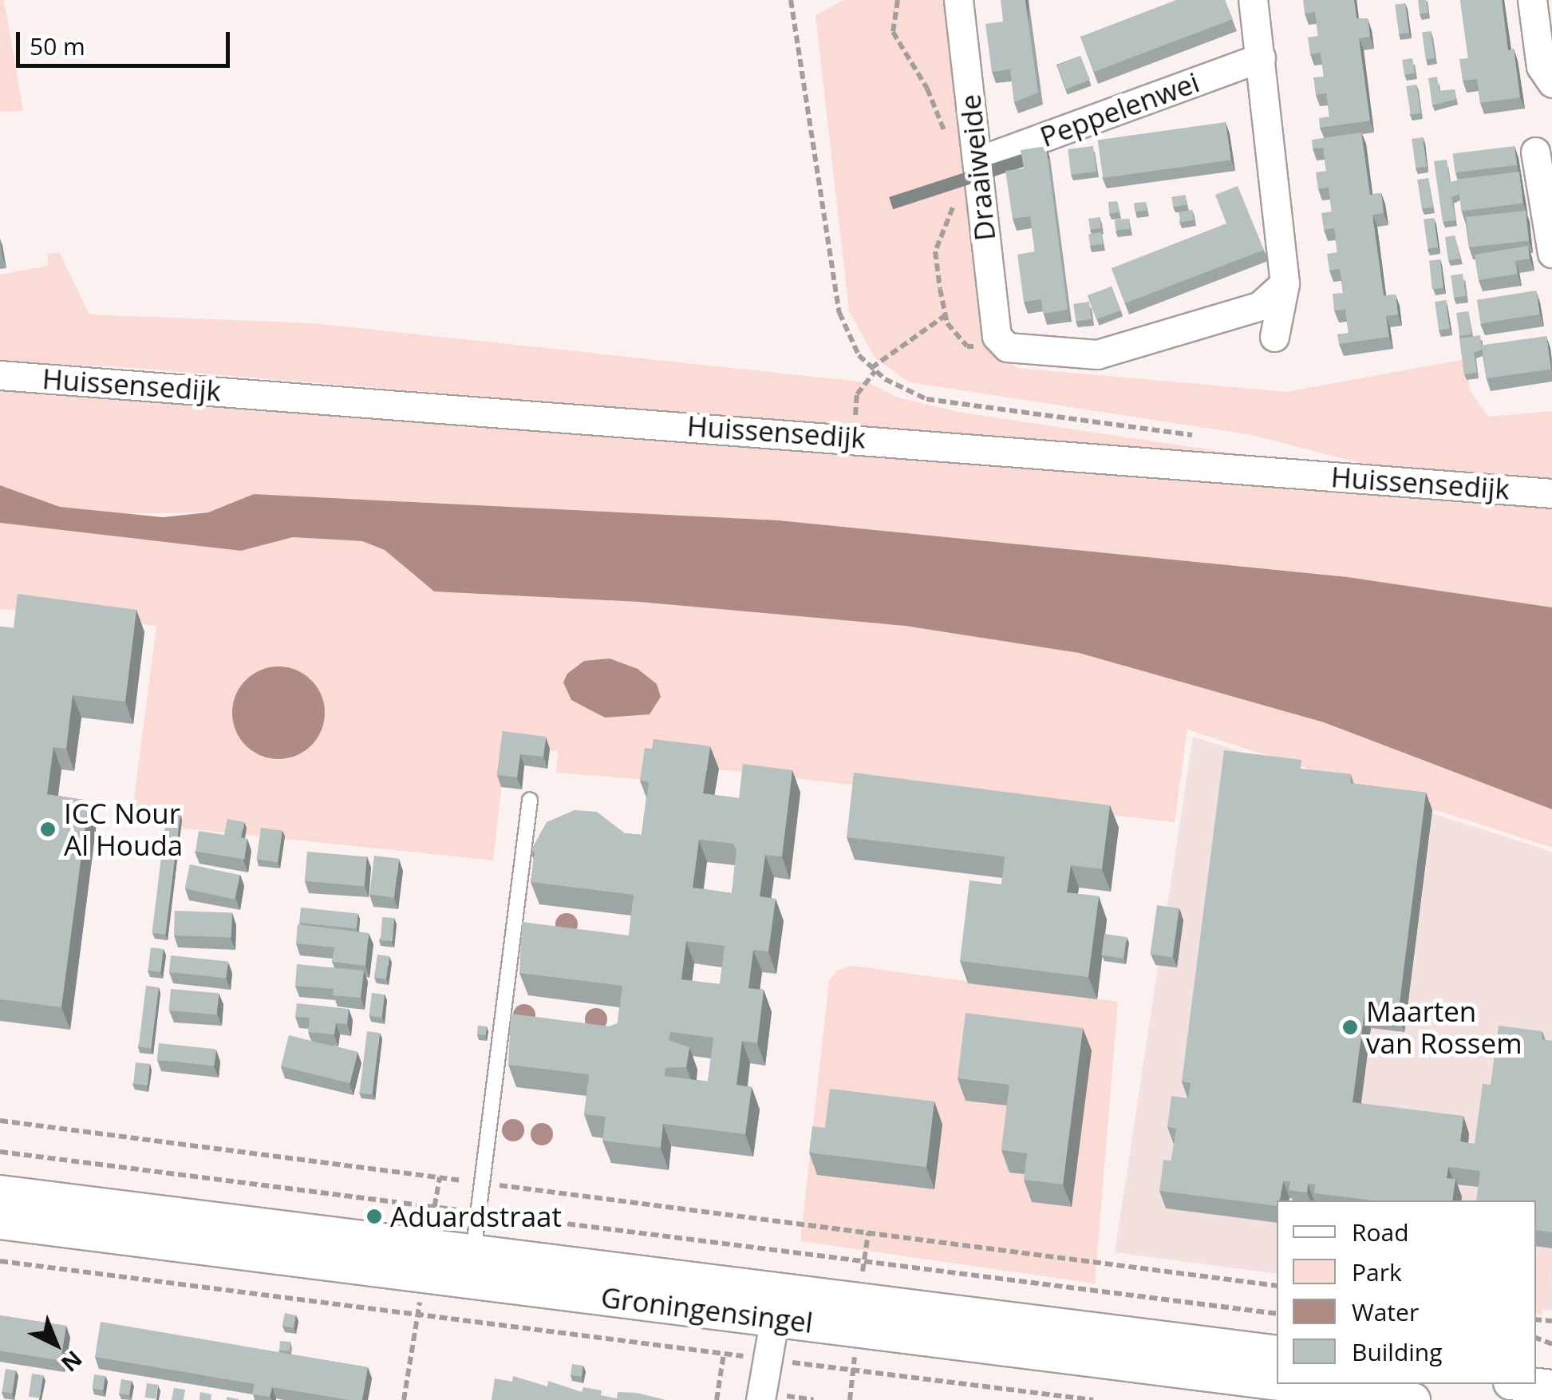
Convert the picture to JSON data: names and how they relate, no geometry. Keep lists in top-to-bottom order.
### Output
{
  "streets": {
    "street": [
      "Peppelenwei",
      "Draaiweide",
      "Huissensedijk",
      "Groningensingel"
    ]
  },
  "crossings": [
    ["Peppelenwei", "Draaiweide"]
  ],
  "places": ["ICC Nour Al Houda", "Maarten van Rossem", "Aduardstraat"],
  "legend": [
    "Road",
    "Park",
    "Water",
    "Building"
  ],
  "scale_bar": "50 m",
  "north": "bottom right"
}
